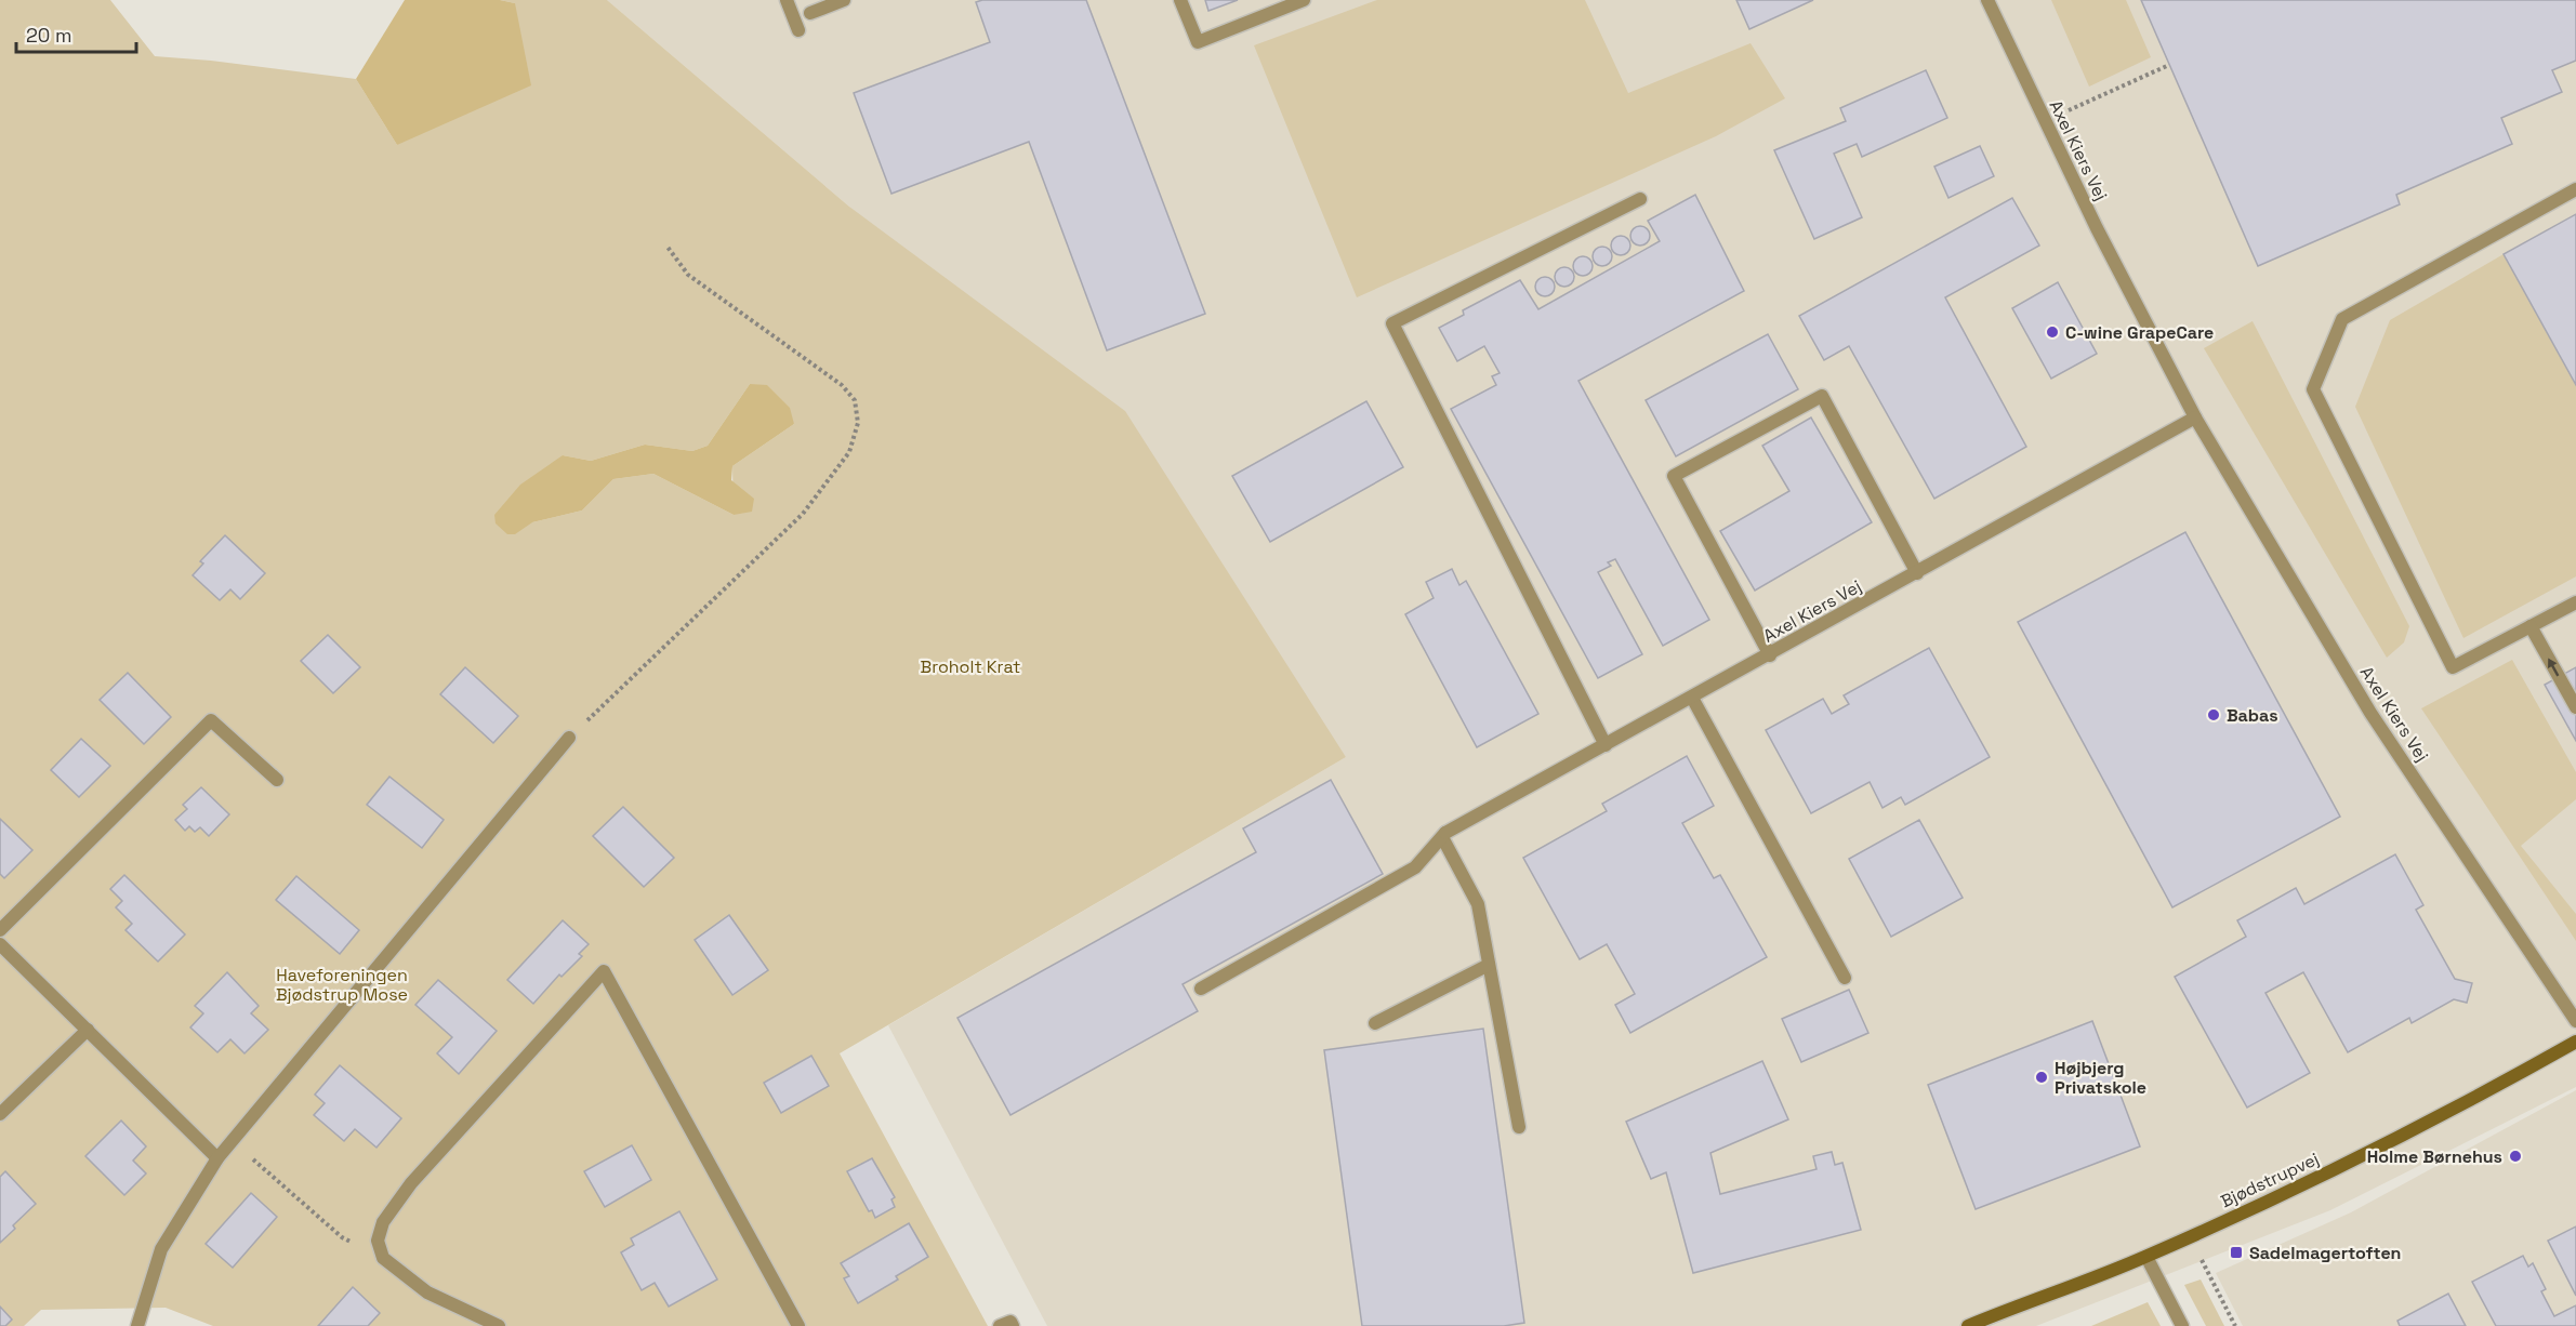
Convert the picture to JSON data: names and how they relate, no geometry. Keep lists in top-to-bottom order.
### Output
{
  "streets": {
    "street": ["Axel Kiers Vej", "Bjødstrupvej"]
  },
  "parks": ["Broholt Krat", "Haveforeningen Bjødstrup Mose"],
  "places": {
    "other": [
      "C-wine GrapeCare",
      "Babas",
      "Højbjerg Privatskole",
      "Holme Børnehus"
    ],
    "transit": ["Sadelmagertoften"]
  },
  "scale_bar": "20 m"
}
